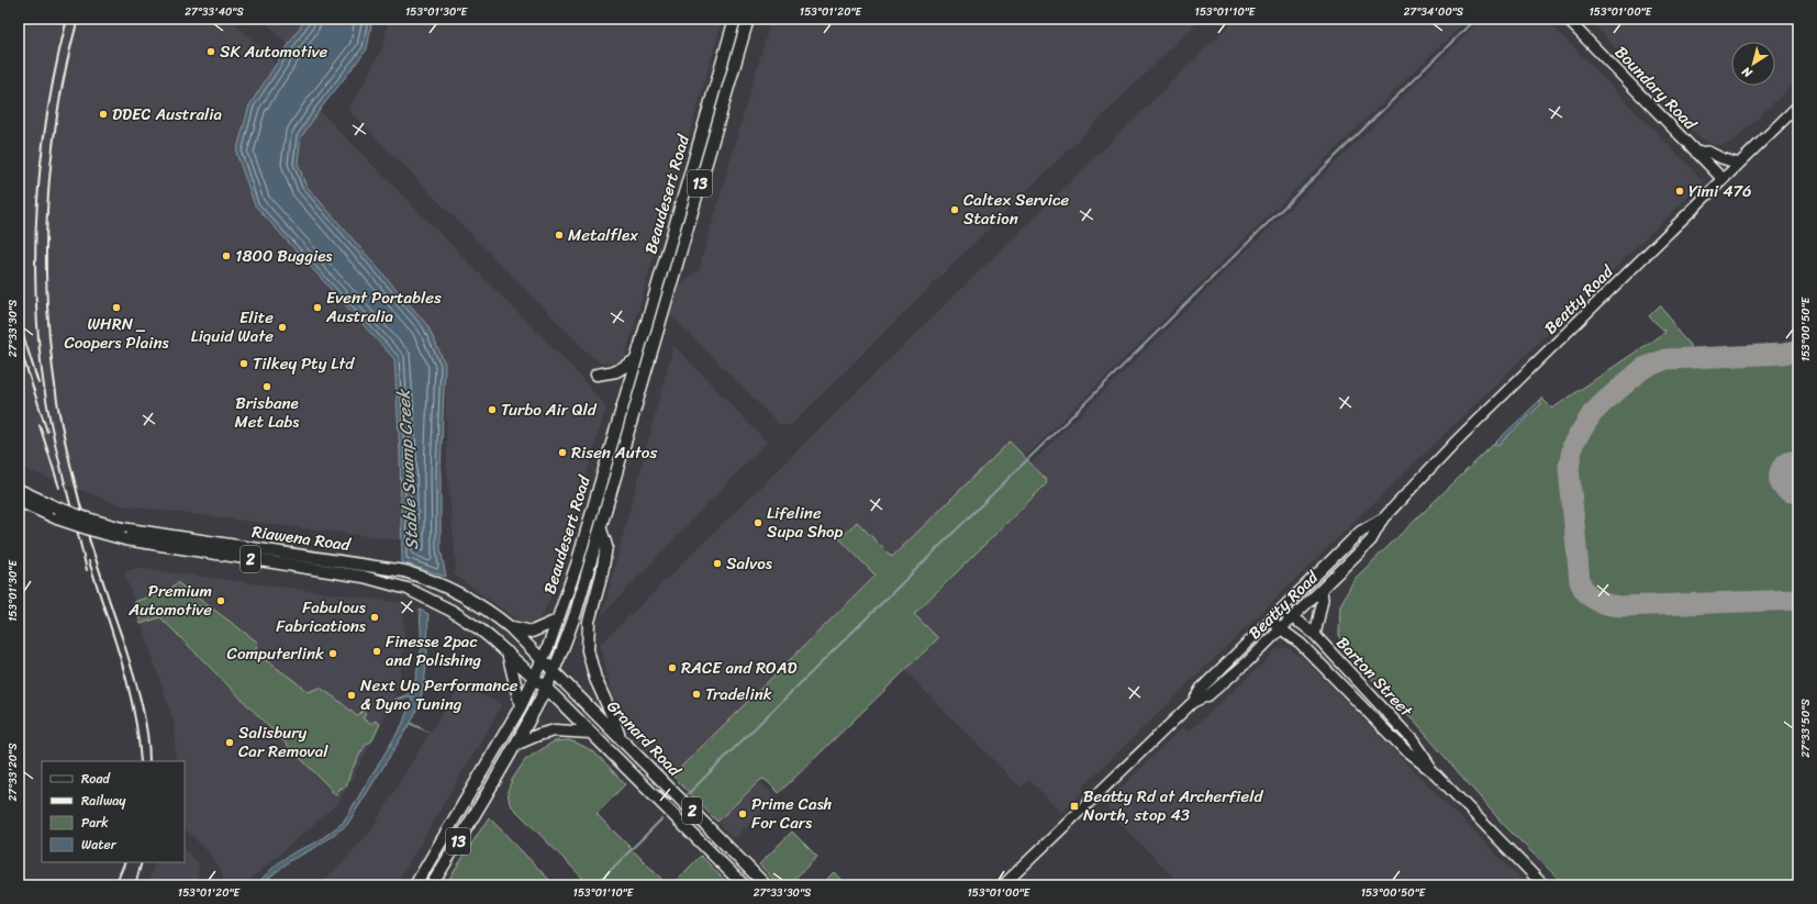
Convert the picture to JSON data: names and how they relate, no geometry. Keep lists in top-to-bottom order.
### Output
{
  "streets": {
    "highway": [
      "13",
      "Beaudesert Road",
      "Riawena Road",
      "2",
      "Granard Road"
    ],
    "main road": ["Boundary Road", "Beatty Road", "Barton Street"]
  },
  "crossings": [
    ["Boundary Road", "Beatty Road"],
    ["Beaudesert Road", "Riawena Road"],
    ["Beaudesert Road", "Granard Road"],
    ["Beatty Road", "Barton Street"],
    ["Riawena Road", "Granard Road"]
  ],
  "water": ["Stable Swamp Creek"],
  "places": {
    "other": [
      "SK Automotive",
      "DDEC Australia",
      "Yimi 476",
      "Caltex Service Station",
      "Metalflex",
      "1800 Buggies",
      "WHRN _ Coopers Plains",
      "Event Portables Australia",
      "Elite Liquid Wate",
      "Tilkey Pty Ltd",
      "Brisbane Met Labs",
      "Turbo Air Qld",
      "Risen Autos",
      "Lifeline Supa Shop",
      "Salvos",
      "Premium Automotive",
      "Fabulous Fabrications",
      "Finesse 2pac and Polishing",
      "Computerlink",
      "RACE and ROAD",
      "Tradelink",
      "Next Up Performance & Dyno Tuning",
      "Salisbury Car Removal",
      "Prime Cash For Cars"
    ],
    "transit": ["Beatty Rd at Archerfield North, stop 43"]
  },
  "legend": [
    "Road",
    "Railway",
    "Park",
    "Water"
  ],
  "north": "bottom left",
  "coordinates": [
    "27°33'40\"S",
    "153°01'30\"E",
    "153°01'20\"E",
    "153°01'10\"E",
    "27°34'00\"S",
    "153°01'00\"E",
    "27°33'30\"S",
    "153°00'50\"E",
    "27°33'50\"S",
    "27°33'20\"S"
  ]
}
